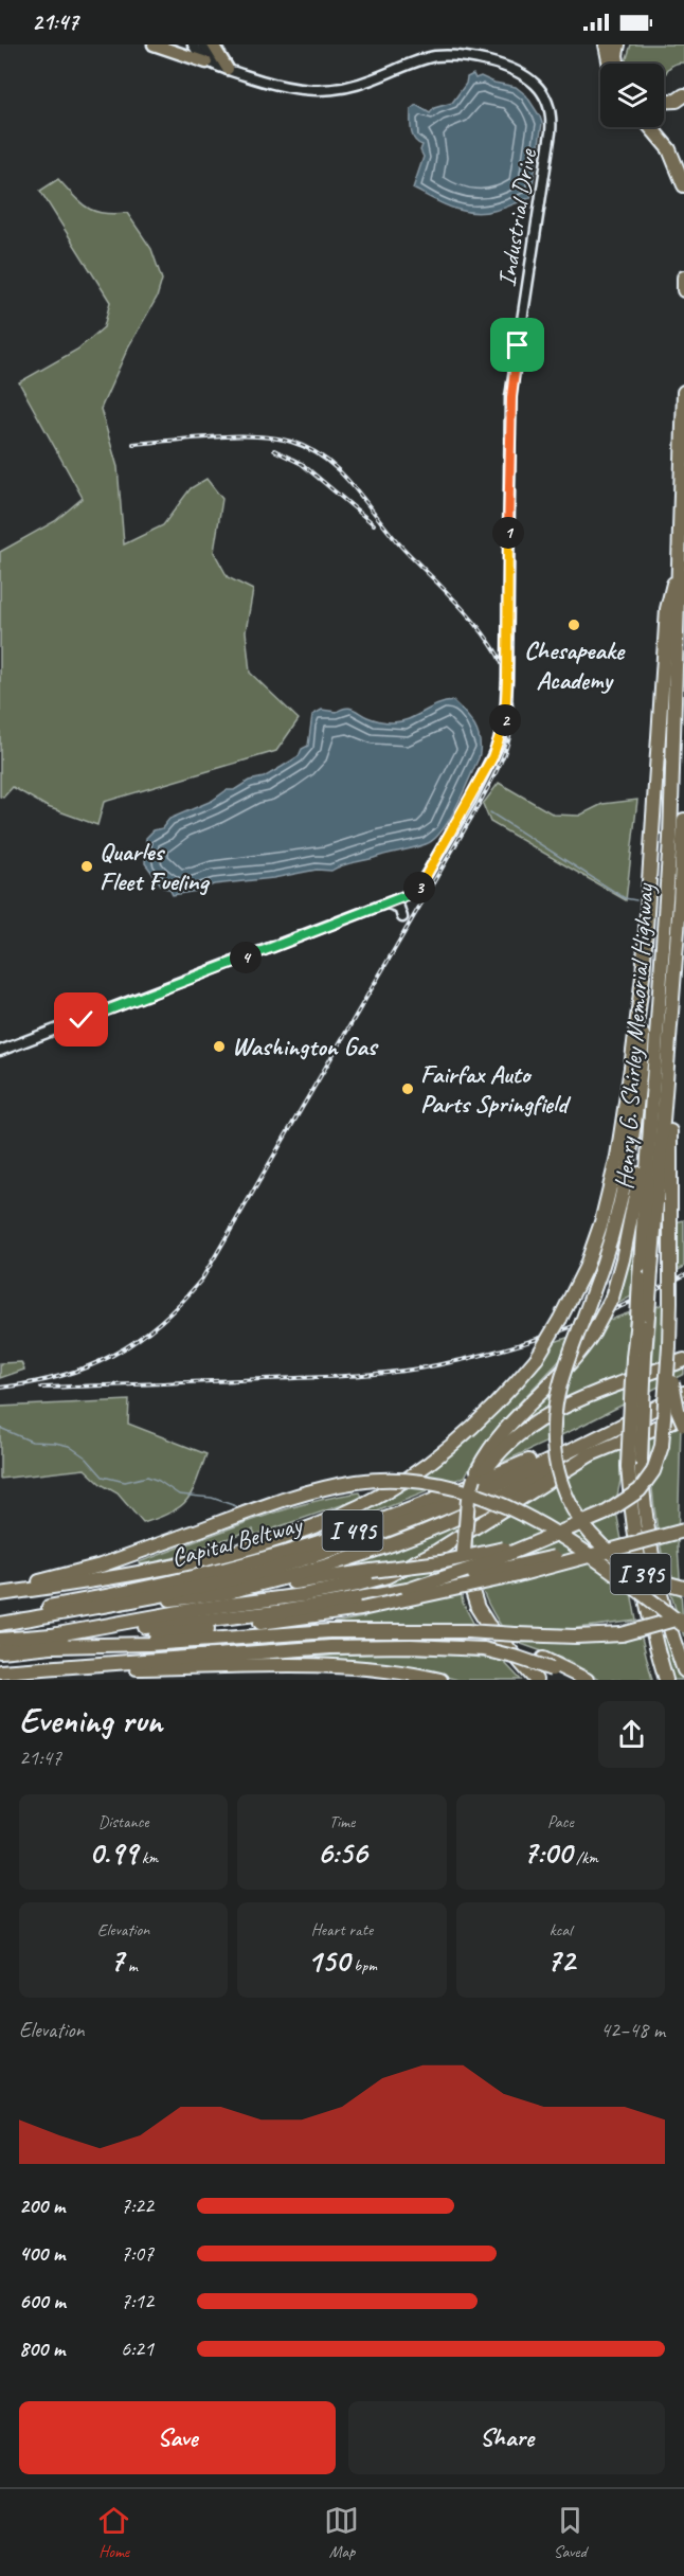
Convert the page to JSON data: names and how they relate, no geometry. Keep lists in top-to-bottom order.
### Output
{
  "streets": {
    "highway": [
      "Henry G. Shirley Memorial Highway",
      "I 495",
      "Capital Beltway",
      "I 395"
    ],
    "street": ["Industrial Drive"]
  },
  "places": [
    "Chesapeake Academy",
    "Quarles Fleet Fueling",
    "Washington Gas",
    "Fairfax Auto Parts Springfield"
  ],
  "page": {
    "status": "21:47",
    "pins": [
      "1",
      "2",
      "3",
      "4"
    ],
    "heading": ["Evening run", "21:47"],
    "stats": [
      ["Distance", "0.99 km"],
      ["Time", "6:56"],
      ["Pace", "7:00 /km"],
      ["Elevation", "7 m"],
      ["Heart rate", "150 bpm"],
      ["kcal", "72"]
    ],
    "chart": ["Elevation", "42–48 m"],
    "list": [
      {
        "name": "200 m",
        "note": "7:22"
      },
      {
        "name": "400 m",
        "note": "7:07"
      },
      {
        "name": "600 m",
        "note": "7:12"
      },
      {
        "name": "800 m",
        "note": "6:21"
      }
    ],
    "buttons": ["Save", "Share"],
    "tabs": ["Home", "Map", "Saved"]
  }
}
